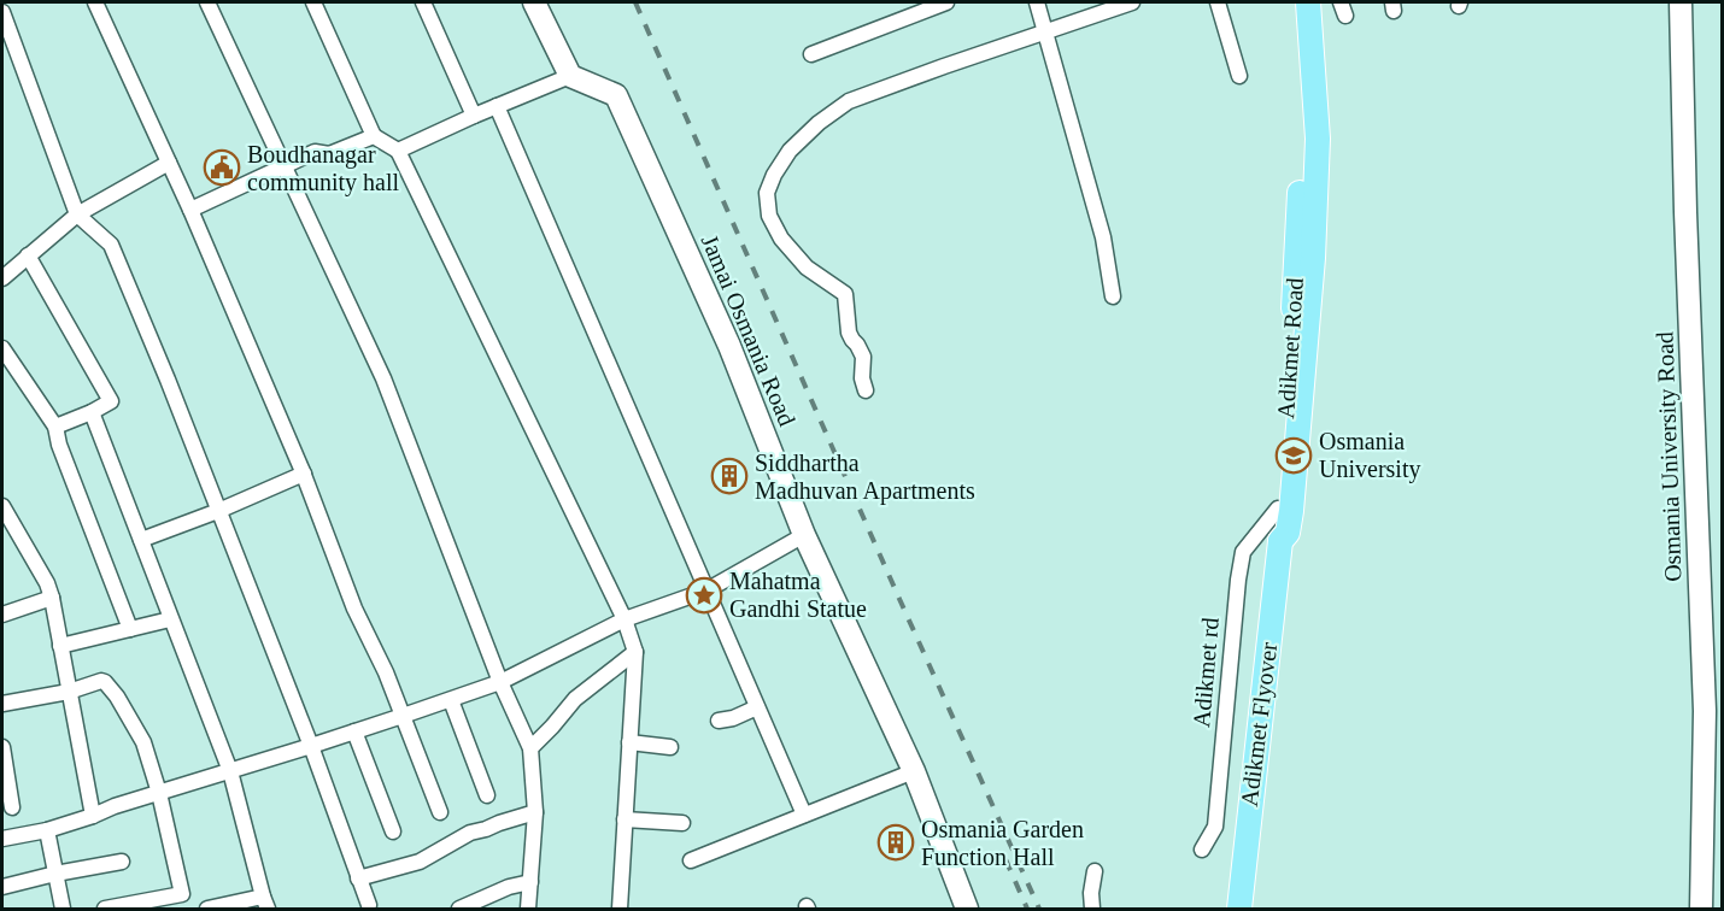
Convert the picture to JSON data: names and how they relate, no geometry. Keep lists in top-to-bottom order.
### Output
{
  "streets": {
    "main road": ["Adikmet Road", "Adikmet Flyover"],
    "street": ["Jamai Osmania Road", "Osmania University Road", "Adikmet rd"]
  },
  "crossings": [
    ["Adikmet Road", "Adikmet rd"],
    ["Adikmet Road", "Adikmet Flyover"]
  ],
  "places": {
    "public building": ["Boudhanagar community hall"],
    "school or university": ["Osmania University"],
    "building": ["Siddhartha Madhuvan Apartments", "Osmania Garden Function Hall"],
    "place": ["Mahatma Gandhi Statue"]
  }
}
